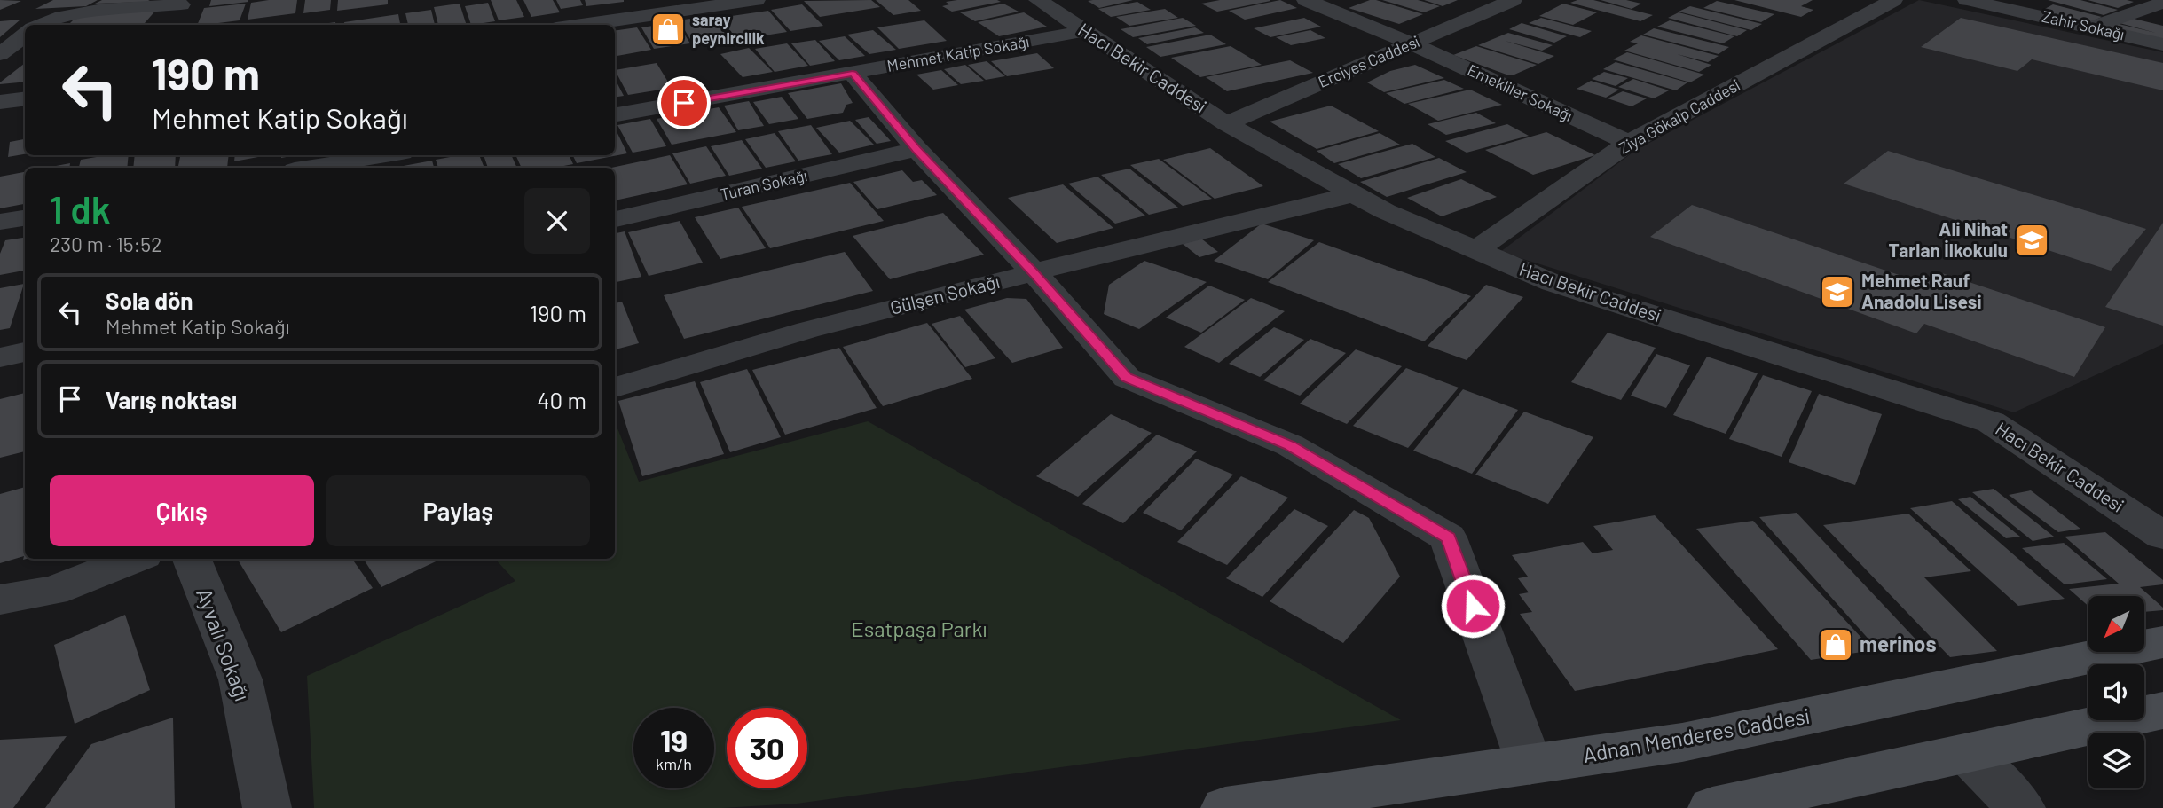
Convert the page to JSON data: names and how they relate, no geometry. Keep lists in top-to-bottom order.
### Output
{
  "streets": {
    "street": [
      "Zahir Sokağı",
      "Mehmet Katip Sokağı",
      "Erciyes Caddesi",
      "Hacı Bekir Caddesi",
      "Emekliler Sokağı",
      "Ziya Gökalp Caddesi",
      "Turan Sokağı",
      "Gülşen Sokağı",
      "Ayvalı Sokağı",
      "Adnan Menderes Caddesi"
    ]
  },
  "crossings": [
    ["Mehmet Katip Sokağı", "Hacı Bekir Caddesi"],
    ["Erciyes Caddesi", "Hacı Bekir Caddesi"],
    ["Erciyes Caddesi", "Emekliler Sokağı"],
    ["Hacı Bekir Caddesi", "Ziya Gökalp Caddesi"],
    ["Hacı Bekir Caddesi", "Gülşen Sokağı"],
    ["Emekliler Sokağı", "Ziya Gökalp Caddesi"]
  ],
  "parks": ["Esatpaşa Parkı"],
  "places": {
    "shop": ["saray peynircilik", "merinos"],
    "school or university": ["Ali Nihat Tarlan İlkokulu", "Mehmet Rauf Anadolu Lisesi"]
  },
  "north": "bottom left",
  "page": {
    "turn": ["190 m", "Mehmet Katip Sokağı"],
    "heading": ["1 dk", "230 m · 15:52"],
    "list": [
      {
        "name": "Sola dön",
        "note": "Mehmet Katip Sokağı",
        "value": "190 m"
      },
      {
        "name": "Varış noktası",
        "value": "40 m"
      }
    ],
    "buttons": ["Çıkış", "Paylaş"],
    "speed": "19 km/h",
    "limit": "30"
  }
}
